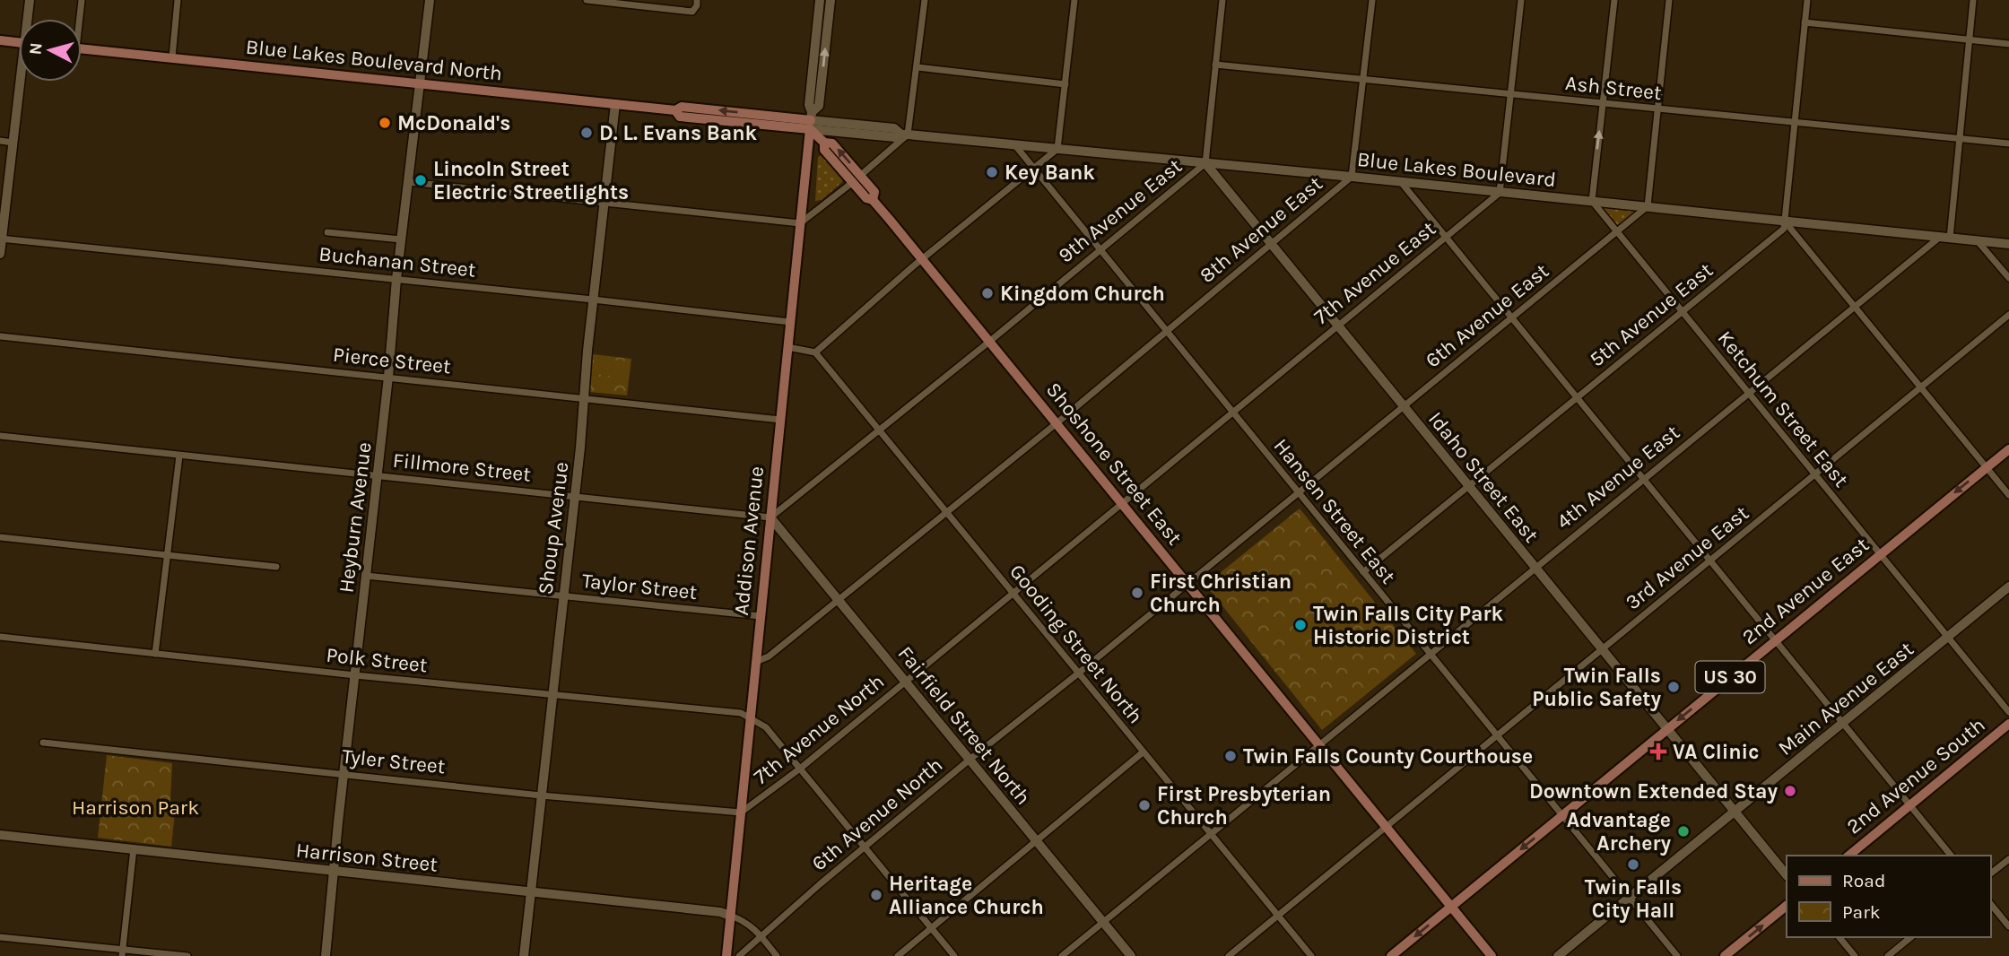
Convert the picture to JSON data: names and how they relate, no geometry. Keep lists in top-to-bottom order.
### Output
{
  "streets": {
    "main road": [
      "Blue Lakes Boulevard North",
      "Shoshone Street East",
      "Addison Avenue",
      "2nd Avenue East",
      "US 30",
      "2nd Avenue South"
    ],
    "street": [
      "Ash Street",
      "Blue Lakes Boulevard",
      "9th Avenue East",
      "8th Avenue East",
      "Buchanan Street",
      "7th Avenue East",
      "5th Avenue East",
      "6th Avenue East",
      "Pierce Street",
      "Ketchum Street East",
      "Fillmore Street",
      "Idaho Street East",
      "4th Avenue East",
      "Hansen Street East",
      "Heyburn Avenue",
      "Shoup Avenue",
      "3rd Avenue East",
      "Taylor Street",
      "Gooding Street North",
      "Polk Street",
      "Main Avenue East",
      "Fairfield Street North",
      "7th Avenue North",
      "Tyler Street",
      "6th Avenue North",
      "Harrison Street"
    ]
  },
  "crossings": [
    ["Blue Lakes Boulevard North", "Blue Lakes Boulevard"],
    ["Blue Lakes Boulevard North", "Shoshone Street East"],
    ["Blue Lakes Boulevard North", "Heyburn Avenue"],
    ["Blue Lakes Boulevard North", "Shoup Avenue"],
    ["Blue Lakes Boulevard North", "Addison Avenue"],
    ["Ash Street", "9th Avenue East"],
    ["Ash Street", "8th Avenue East"],
    ["Blue Lakes Boulevard", "9th Avenue East"],
    ["Blue Lakes Boulevard", "8th Avenue East"],
    ["Blue Lakes Boulevard", "7th Avenue East"],
    ["Blue Lakes Boulevard", "5th Avenue East"],
    ["Blue Lakes Boulevard", "6th Avenue East"],
    ["Blue Lakes Boulevard", "Ketchum Street East"],
    ["Blue Lakes Boulevard", "Shoshone Street East"],
    ["Blue Lakes Boulevard", "Idaho Street East"],
    ["Blue Lakes Boulevard", "4th Avenue East"],
    ["Blue Lakes Boulevard", "Hansen Street East"],
    ["Blue Lakes Boulevard", "Addison Avenue"],
    ["9th Avenue East", "Shoshone Street East"],
    ["9th Avenue East", "Fillmore Street"],
    ["9th Avenue East", "Idaho Street East"],
    ["9th Avenue East", "Hansen Street East"],
    ["9th Avenue East", "Addison Avenue"],
    ["9th Avenue East", "Gooding Street North"],
    ["9th Avenue East", "Fairfield Street North"],
    ["8th Avenue East", "Shoshone Street East"],
    ["8th Avenue East", "Idaho Street East"],
    ["8th Avenue East", "Hansen Street East"],
    ["8th Avenue East", "Addison Avenue"],
    ["8th Avenue East", "Gooding Street North"],
    ["8th Avenue East", "Fairfield Street North"],
    ["Buchanan Street", "Heyburn Avenue"],
    ["Buchanan Street", "Shoup Avenue"],
    ["Buchanan Street", "Addison Avenue"],
    ["7th Avenue East", "Shoshone Street East"],
    ["7th Avenue East", "Idaho Street East"],
    ["7th Avenue East", "Hansen Street East"],
    ["7th Avenue East", "7th Avenue North"],
    ["5th Avenue East", "Ketchum Street East"],
    ["5th Avenue East", "Idaho Street East"],
    ["5th Avenue East", "Hansen Street East"],
    ["6th Avenue East", "Ketchum Street East"],
    ["6th Avenue East", "Shoshone Street East"],
    ["6th Avenue East", "Idaho Street East"],
    ["6th Avenue East", "Hansen Street East"],
    ["6th Avenue East", "6th Avenue North"],
    ["Pierce Street", "Heyburn Avenue"],
    ["Pierce Street", "Shoup Avenue"],
    ["Pierce Street", "Addison Avenue"],
    ["Ketchum Street East", "4th Avenue East"],
    ["Ketchum Street East", "3rd Avenue East"],
    ["Ketchum Street East", "2nd Avenue East"],
    ["Ketchum Street East", "Main Avenue East"],
    ["Shoshone Street East", "4th Avenue East"],
    ["Shoshone Street East", "Addison Avenue"],
    ["Shoshone Street East", "3rd Avenue East"],
    ["Shoshone Street East", "2nd Avenue East"],
    ["Shoshone Street East", "US 30"],
    ["Shoshone Street East", "7th Avenue North"],
    ["Shoshone Street East", "6th Avenue North"],
    ["Fillmore Street", "Heyburn Avenue"],
    ["Fillmore Street", "Shoup Avenue"],
    ["Fillmore Street", "Addison Avenue"],
    ["Fillmore Street", "Fairfield Street North"],
    ["Idaho Street East", "4th Avenue East"],
    ["Idaho Street East", "3rd Avenue East"],
    ["Idaho Street East", "2nd Avenue East"],
    ["Idaho Street East", "Main Avenue East"],
    ["4th Avenue East", "Hansen Street East"],
    ["4th Avenue East", "Gooding Street North"],
    ["4th Avenue East", "Fairfield Street North"],
    ["Hansen Street East", "3rd Avenue East"],
    ["Hansen Street East", "2nd Avenue East"],
    ["Hansen Street East", "Main Avenue East"],
    ["Heyburn Avenue", "Taylor Street"],
    ["Heyburn Avenue", "Polk Street"],
    ["Heyburn Avenue", "Tyler Street"],
    ["Heyburn Avenue", "Harrison Street"],
    ["Shoup Avenue", "Taylor Street"],
    ["Shoup Avenue", "Polk Street"],
    ["Shoup Avenue", "Tyler Street"],
    ["Shoup Avenue", "Harrison Street"],
    ["Addison Avenue", "Taylor Street"],
    ["Addison Avenue", "Polk Street"],
    ["Addison Avenue", "Fairfield Street North"],
    ["Addison Avenue", "7th Avenue North"],
    ["Addison Avenue", "Tyler Street"],
    ["Addison Avenue", "Harrison Street"],
    ["3rd Avenue East", "Gooding Street North"],
    ["2nd Avenue East", "US 30"],
    ["Gooding Street North", "7th Avenue North"],
    ["Gooding Street North", "6th Avenue North"],
    ["Fairfield Street North", "7th Avenue North"],
    ["Fairfield Street North", "6th Avenue North"],
    ["7th Avenue North", "Tyler Street"]
  ],
  "one_way": ["2nd Avenue East"],
  "parks": ["Harrison Park"],
  "places": {
    "other": [
      "McDonald's",
      "D. L. Evans Bank",
      "Key Bank",
      "Lincoln Street Electric Streetlights",
      "Kingdom Church",
      "First Christian Church",
      "Twin Falls City Park Historic District",
      "Twin Falls Public Safety",
      "Twin Falls County Courthouse",
      "Downtown Extended Stay",
      "First Presbyterian Church",
      "Advantage Archery",
      "Twin Falls City Hall",
      "Heritage Alliance Church"
    ],
    "health": ["VA Clinic"]
  },
  "legend": ["Road", "Park"],
  "north": "left"
}
